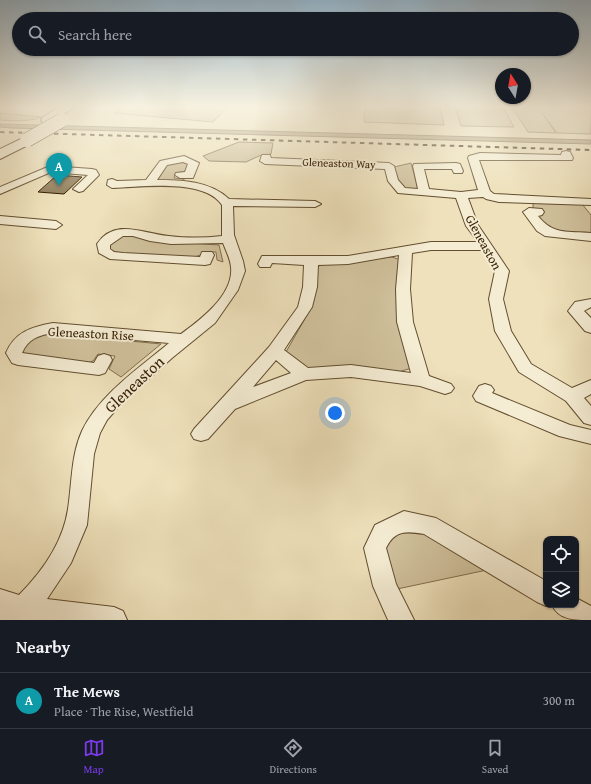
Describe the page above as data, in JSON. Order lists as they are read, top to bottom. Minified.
{"streets":{"street":["Gleneaston Way","Gleneaston","Gleneaston Rise"]},"crossings":[["Gleneaston Way","Gleneaston"],["Gleneaston","Gleneaston Rise"]],"north":"top","page":{"search":"Search here","pins":"A","heading":"Nearby","list":[{"mark":"A","name":"The Mews","note":"Place · The Rise, Westfield","value":"300 m"}],"nav":["Map","Directions","Saved"]}}
